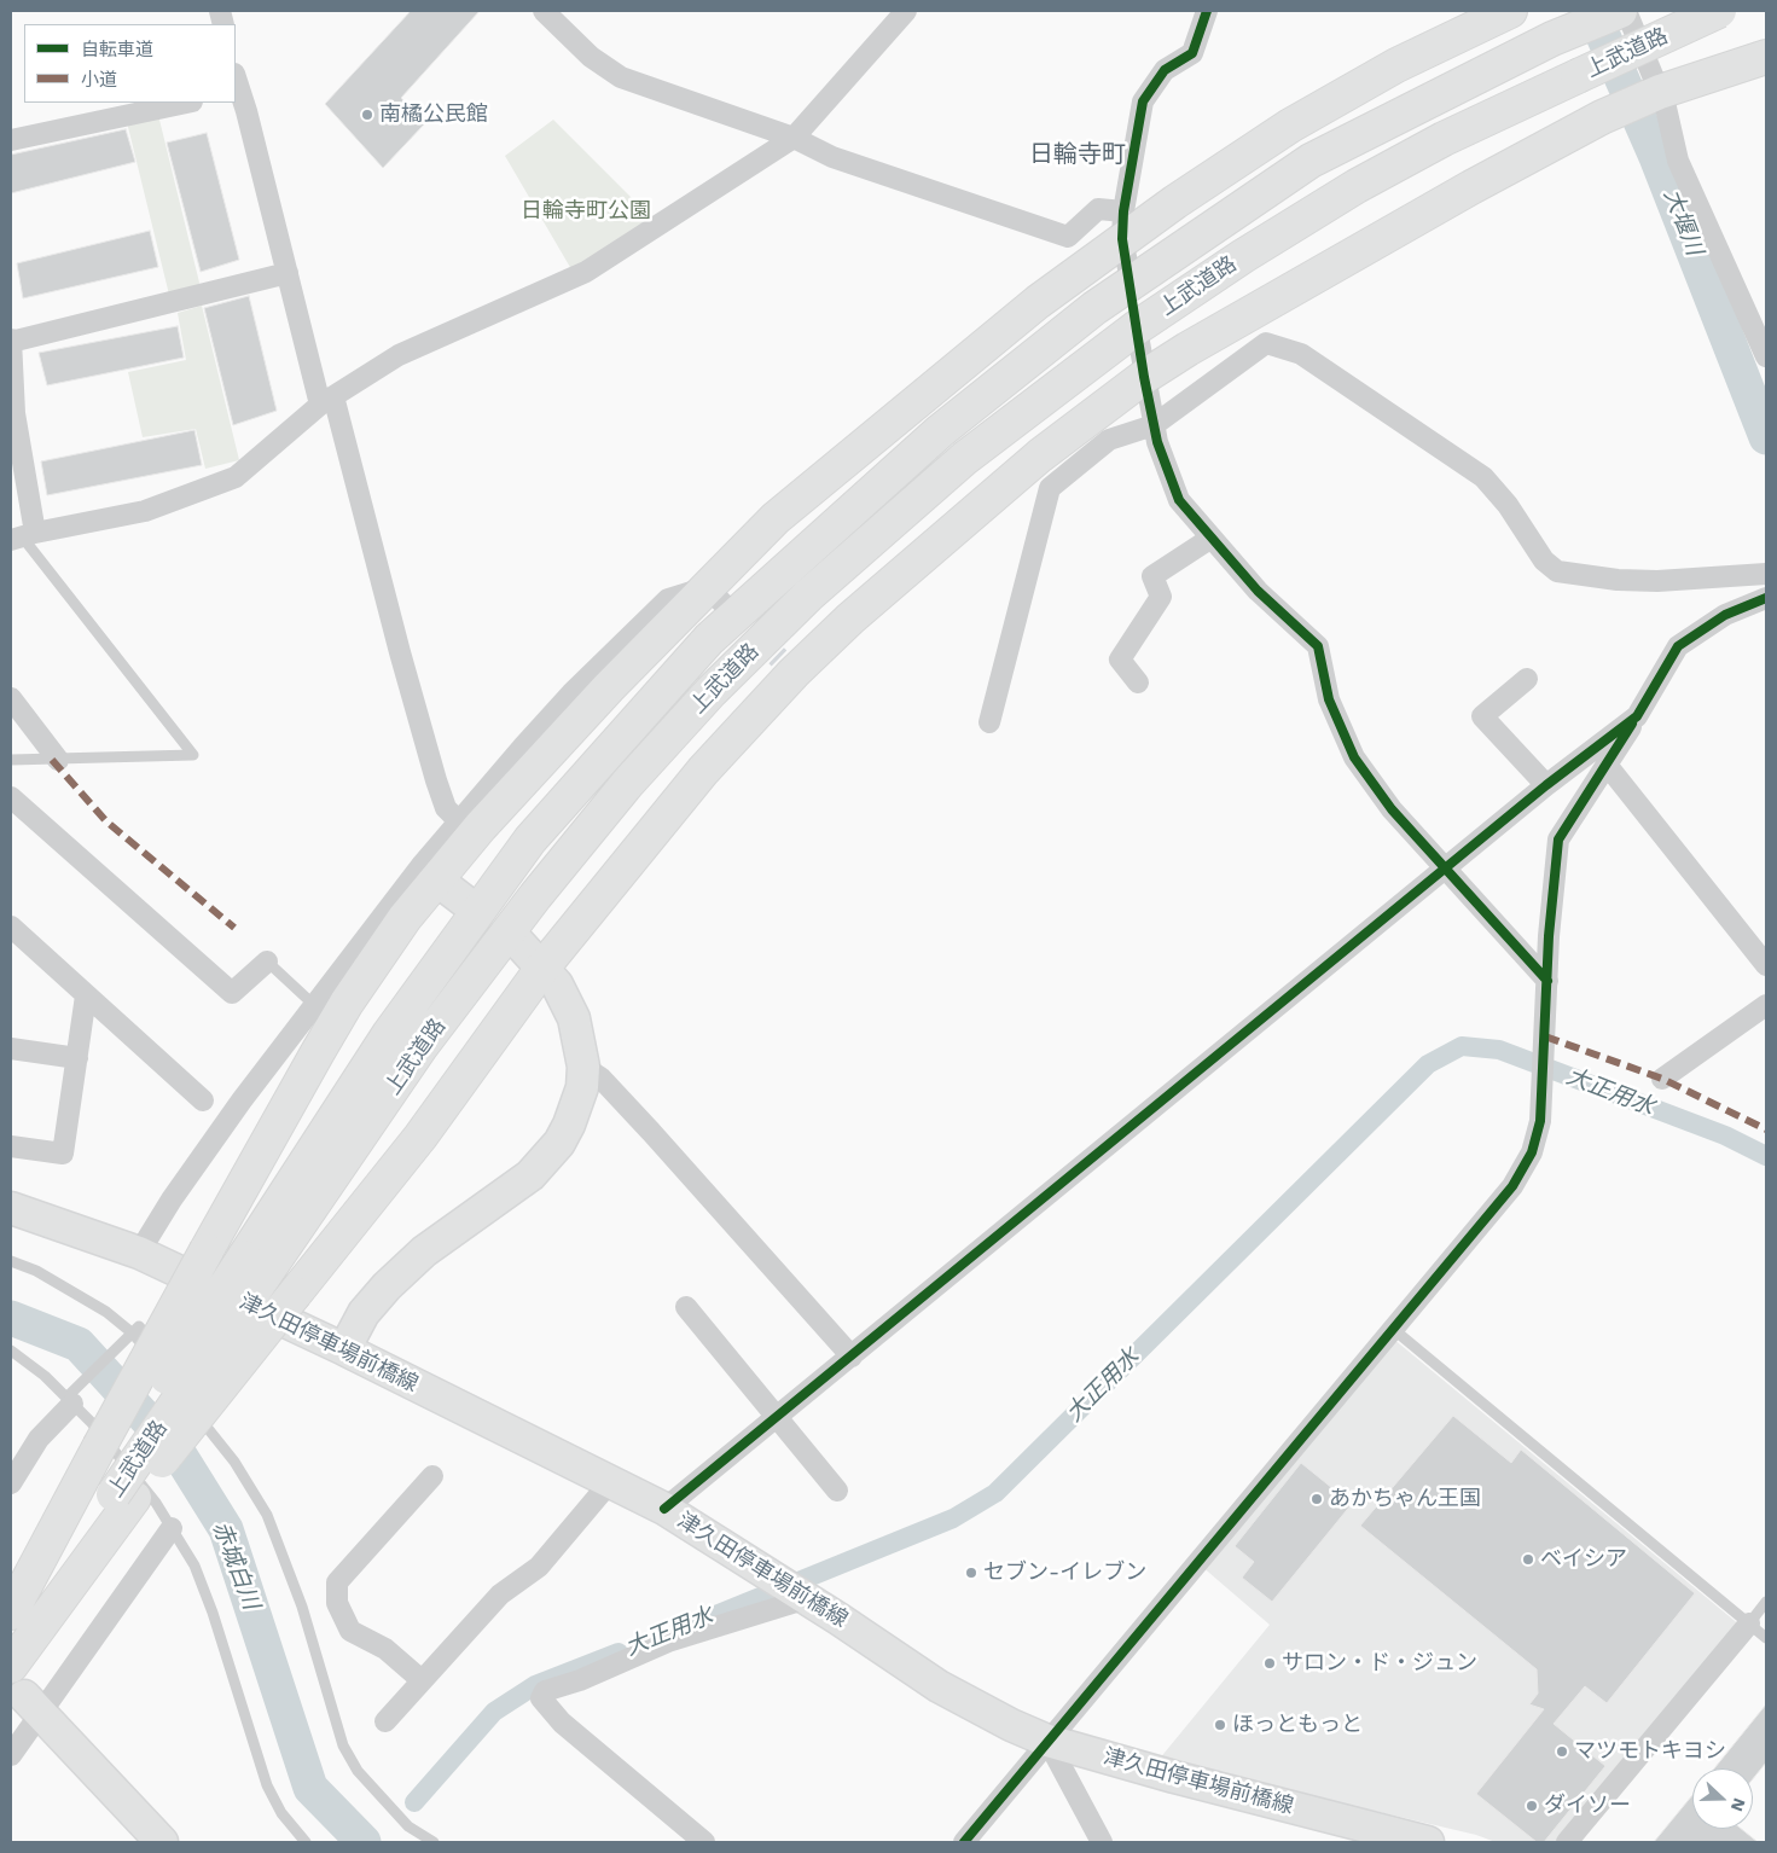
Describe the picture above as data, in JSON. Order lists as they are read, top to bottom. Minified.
{"streets":{"highway":["上武道路"],"main road":["津久田停車場前橋線"]},"districts":["日輪寺町"],"water":["大堰川","大正用水","赤城白川"],"parks":["日輪寺町公園"],"places":["南橘公民館","あかちゃん王国","ベイシア","セブン-イレブン","サロン・ド・ジュン","ほっともっと","マツモトキヨシ","ダイソー"],"legend":["自転車道","小道"],"north":"right"}
